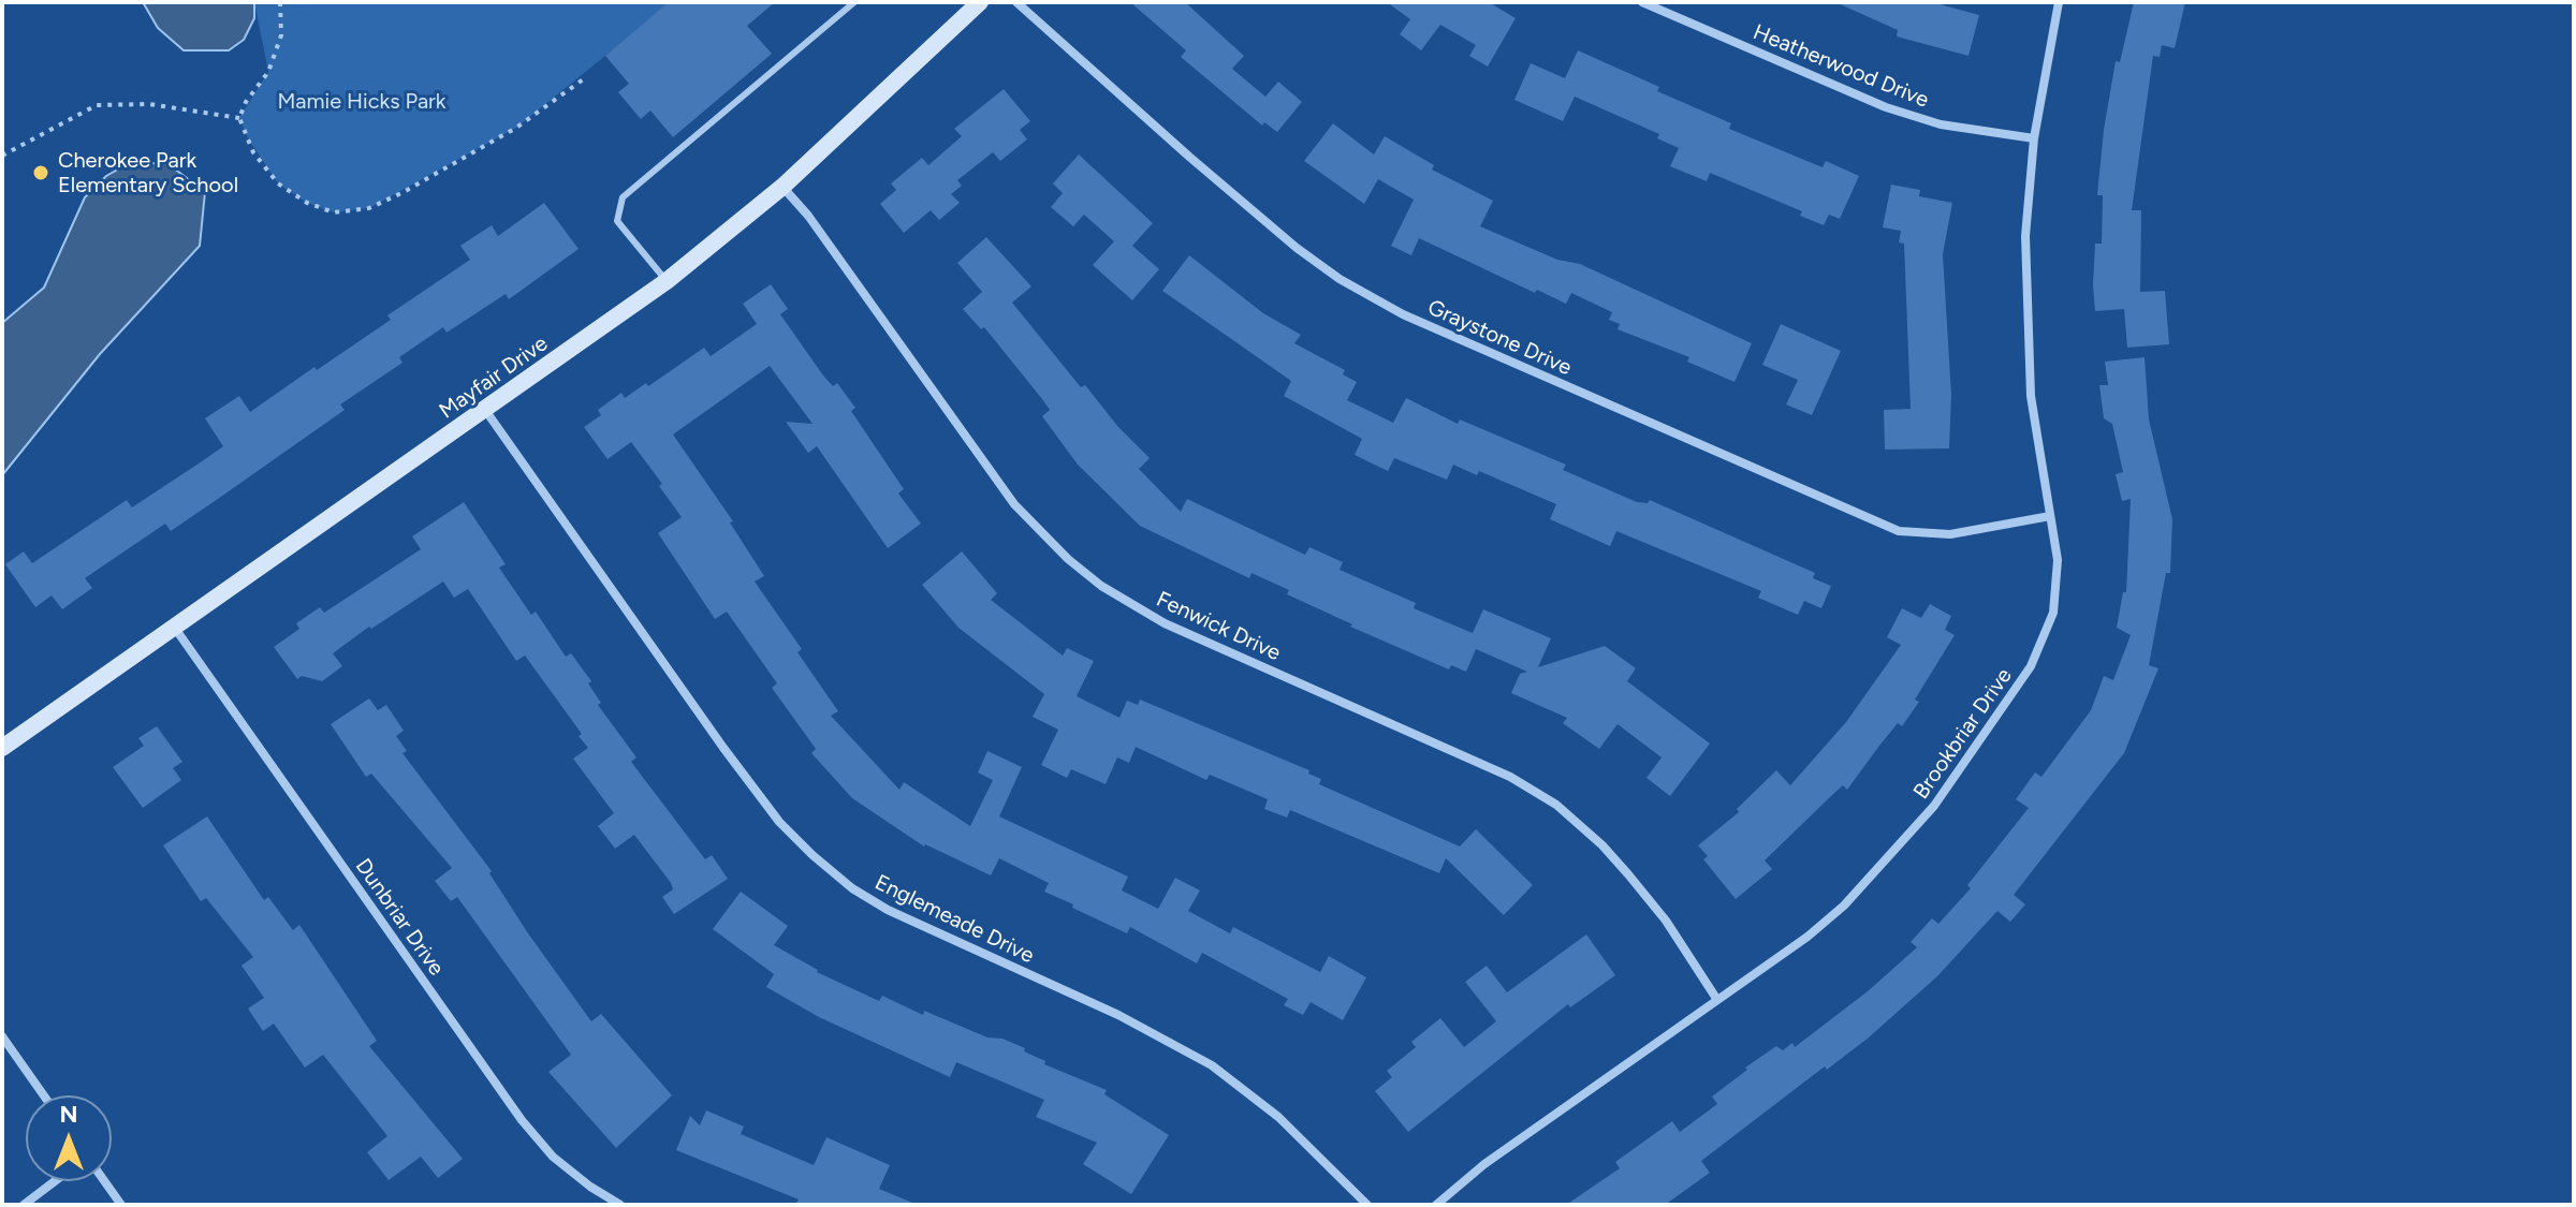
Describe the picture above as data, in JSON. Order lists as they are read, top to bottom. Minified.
{"streets":{"street":["Heatherwood Drive","Graystone Drive","Mayfair Drive","Fenwick Drive","Brookbriar Drive","Dunbriar Drive","Englemeade Drive"]},"crossings":[["Heatherwood Drive","Brookbriar Drive"],["Graystone Drive","Brookbriar Drive"],["Mayfair Drive","Fenwick Drive"],["Mayfair Drive","Dunbriar Drive"],["Mayfair Drive","Englemeade Drive"],["Fenwick Drive","Brookbriar Drive"]],"parks":["Mamie Hicks Park"],"places":["Cherokee Park Elementary School"],"north":"top"}
